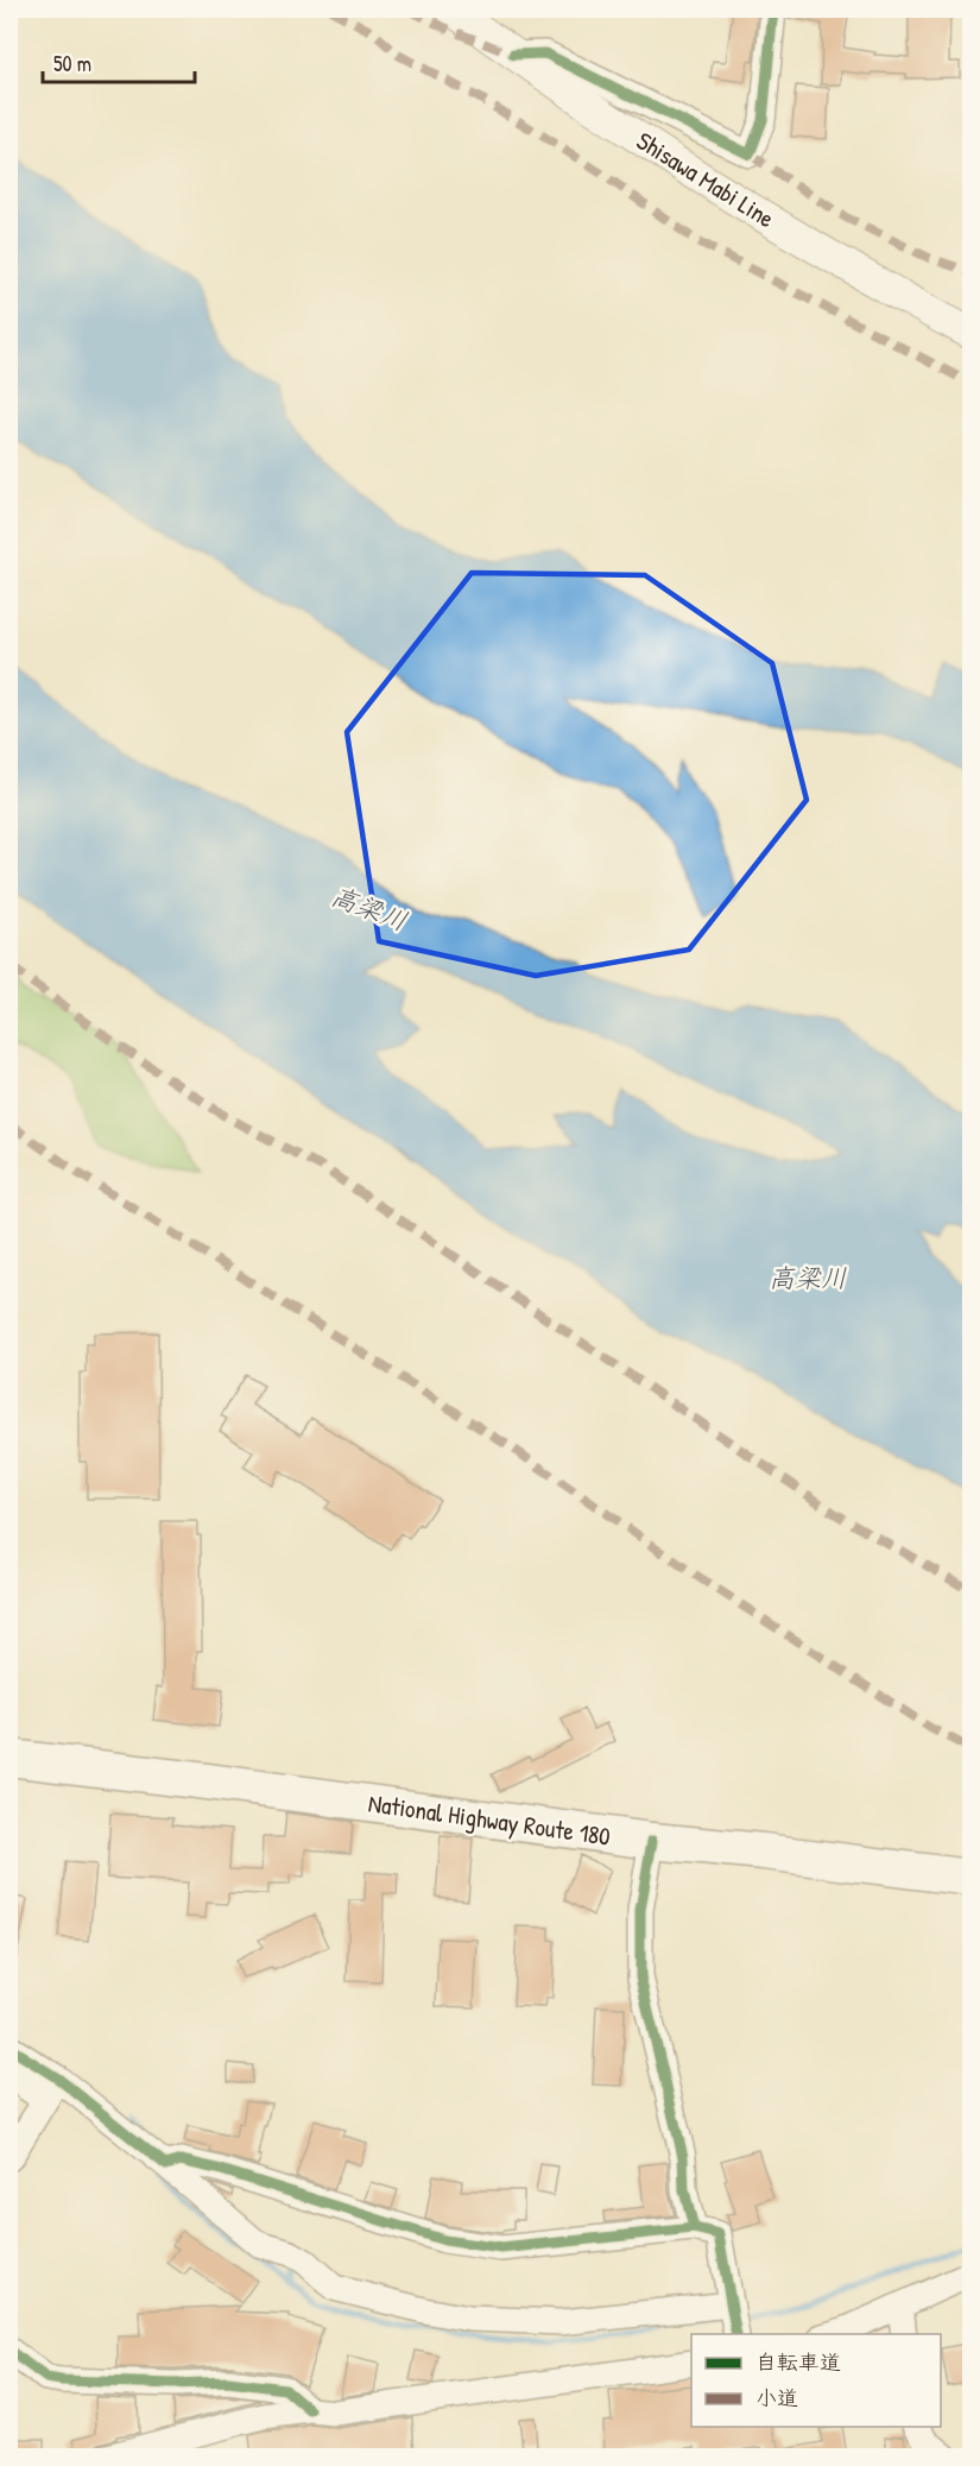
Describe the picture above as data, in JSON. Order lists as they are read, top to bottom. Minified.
{"streets":{"highway":["National Highway Route 180"],"main road":["Shisawa Mabi Line"]},"water":["高梁川"],"legend":["自転車道","小道"],"scale_bar":"50 m"}
